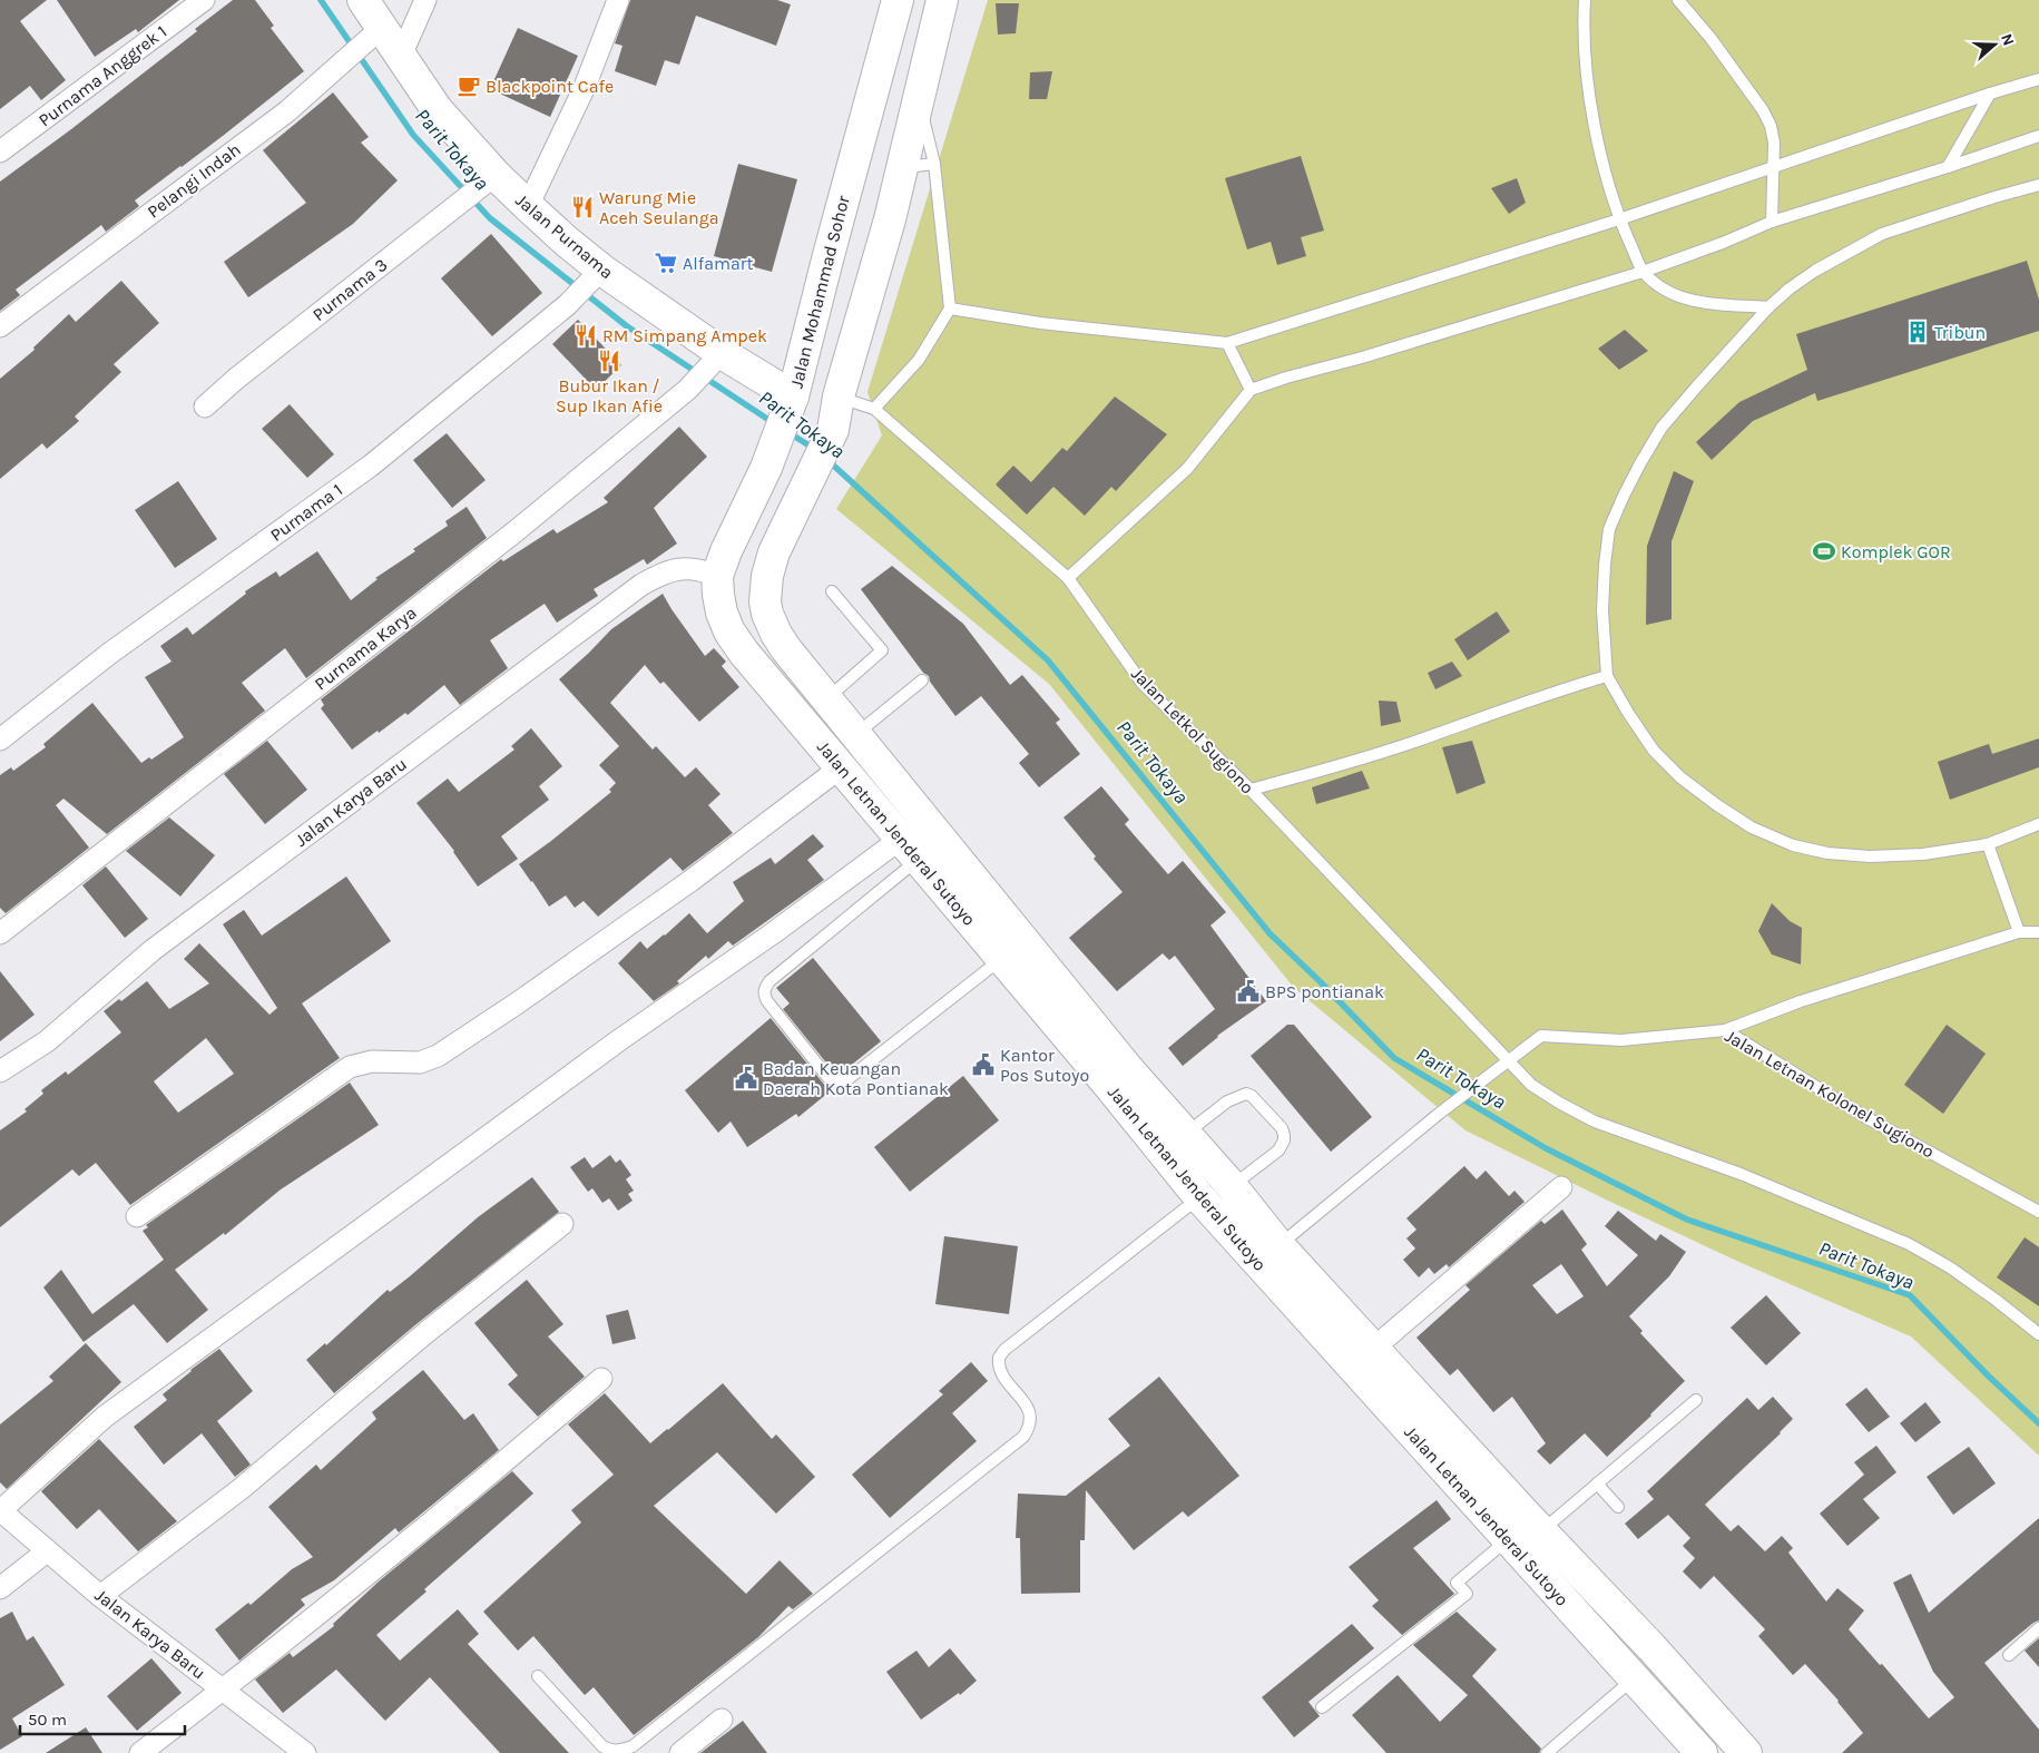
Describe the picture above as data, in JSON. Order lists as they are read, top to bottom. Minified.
{"streets":{"street":["Purnama Anggrek 1","Pelangi Indah","Jalan Purnama","Purnama 3","Jalan Mohammad Sohor","Purnama 1","Purnama Karya","Jalan Karya Baru","Jalan Letnan Jenderal Sutoyo"],"lane":["Jalan Letkol Sugiono","Jalan Letnan Kolonel Sugiono"]},"crossings":[["Pelangi Indah","Jalan Purnama"],["Jalan Purnama","Purnama 3"],["Jalan Purnama","Jalan Mohammad Sohor"],["Jalan Purnama","Purnama 1"],["Jalan Purnama","Purnama Karya"],["Jalan Mohammad Sohor","Jalan Karya Baru"],["Jalan Mohammad Sohor","Jalan Letnan Jenderal Sutoyo"],["Jalan Letkol Sugiono","Jalan Letnan Jenderal Sutoyo"],["Jalan Letkol Sugiono","Jalan Letnan Kolonel Sugiono"],["Jalan Karya Baru","Jalan Letnan Jenderal Sutoyo"]],"water":["Parit Tokaya"],"places":{"cafe":["Blackpoint Cafe"],"restaurant":["Warung Mie Aceh Seulanga","RM Simpang Ampek","Bubur Ikan / Sup Ikan Afie"],"supermarket":["Alfamart"],"building":["Tribun"],"sports":["Komplek GOR"],"public building":["BPS pontianak","Kantor Pos Sutoyo","Badan Keuangan Daerah Kota Pontianak"]},"scale_bar":"50 m","north":"right"}
